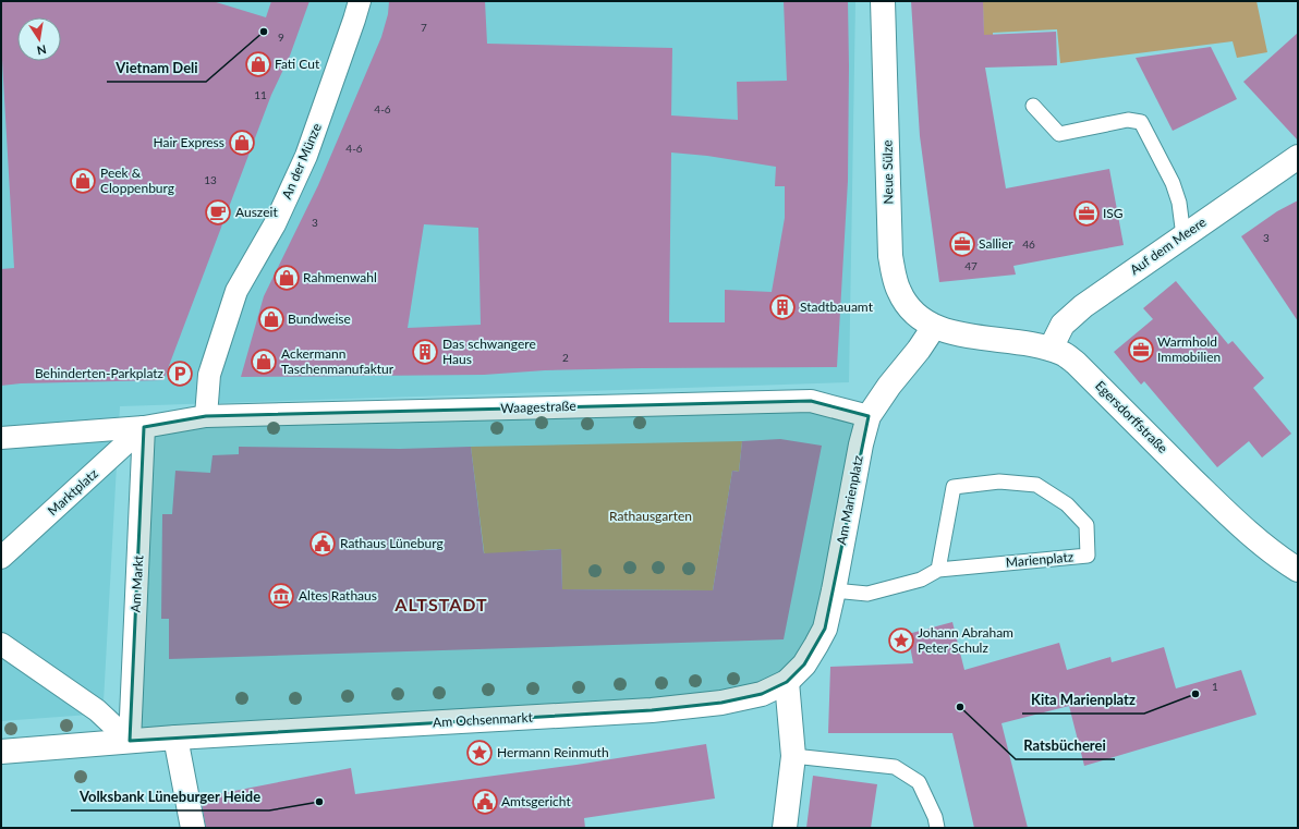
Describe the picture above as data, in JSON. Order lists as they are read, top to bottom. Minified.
{"streets":{"street":["An der Münze","Neue Sülze","Auf dem Meere","Waagestraße","Egersdorffstraße","Marktplatz","Am Marienplatz","Am Markt","Am Ochsenmarkt"],"lane":["Marienplatz"]},"crossings":[["An der Münze","Waagestraße"],["Neue Sülze","Egersdorffstraße"],["Neue Sülze","Am Marienplatz"],["Auf dem Meere","Egersdorffstraße"],["Waagestraße","Am Marienplatz"],["Egersdorffstraße","Am Marienplatz"],["Marktplatz","Am Markt"],["Am Marienplatz","Marienplatz"],["Am Marienplatz","Am Ochsenmarkt"]],"districts":["ALTSTADT"],"parks":["Rathausgarten"],"places":{"other":["Vietnam Deli","Kita Marienplatz","Ratsbücherei","Volksbank Lüneburger Heide"],"shop":["Fati Cut","Hair Express","Peek & Cloppenburg","Rahmenwahl","Bundweise","Ackermann Taschenmanufaktur"],"cafe":["Auszeit"],"office":["ISG","Sallier","Warmhold Immobilien"],"building":["Stadtbauamt","Das schwangere Haus"],"parking":["Behinderten-Parkplatz"],"public building":["Rathaus Lüneburg","Amtsgericht"],"museum":["Altes Rathaus"],"place":["Johann Abraham Peter Schulz","Hermann Reinmuth"]},"house_numbers":["7","9","11","4-6","4-6","13","3","3","46","47","2","1"],"north":"bottom"}
